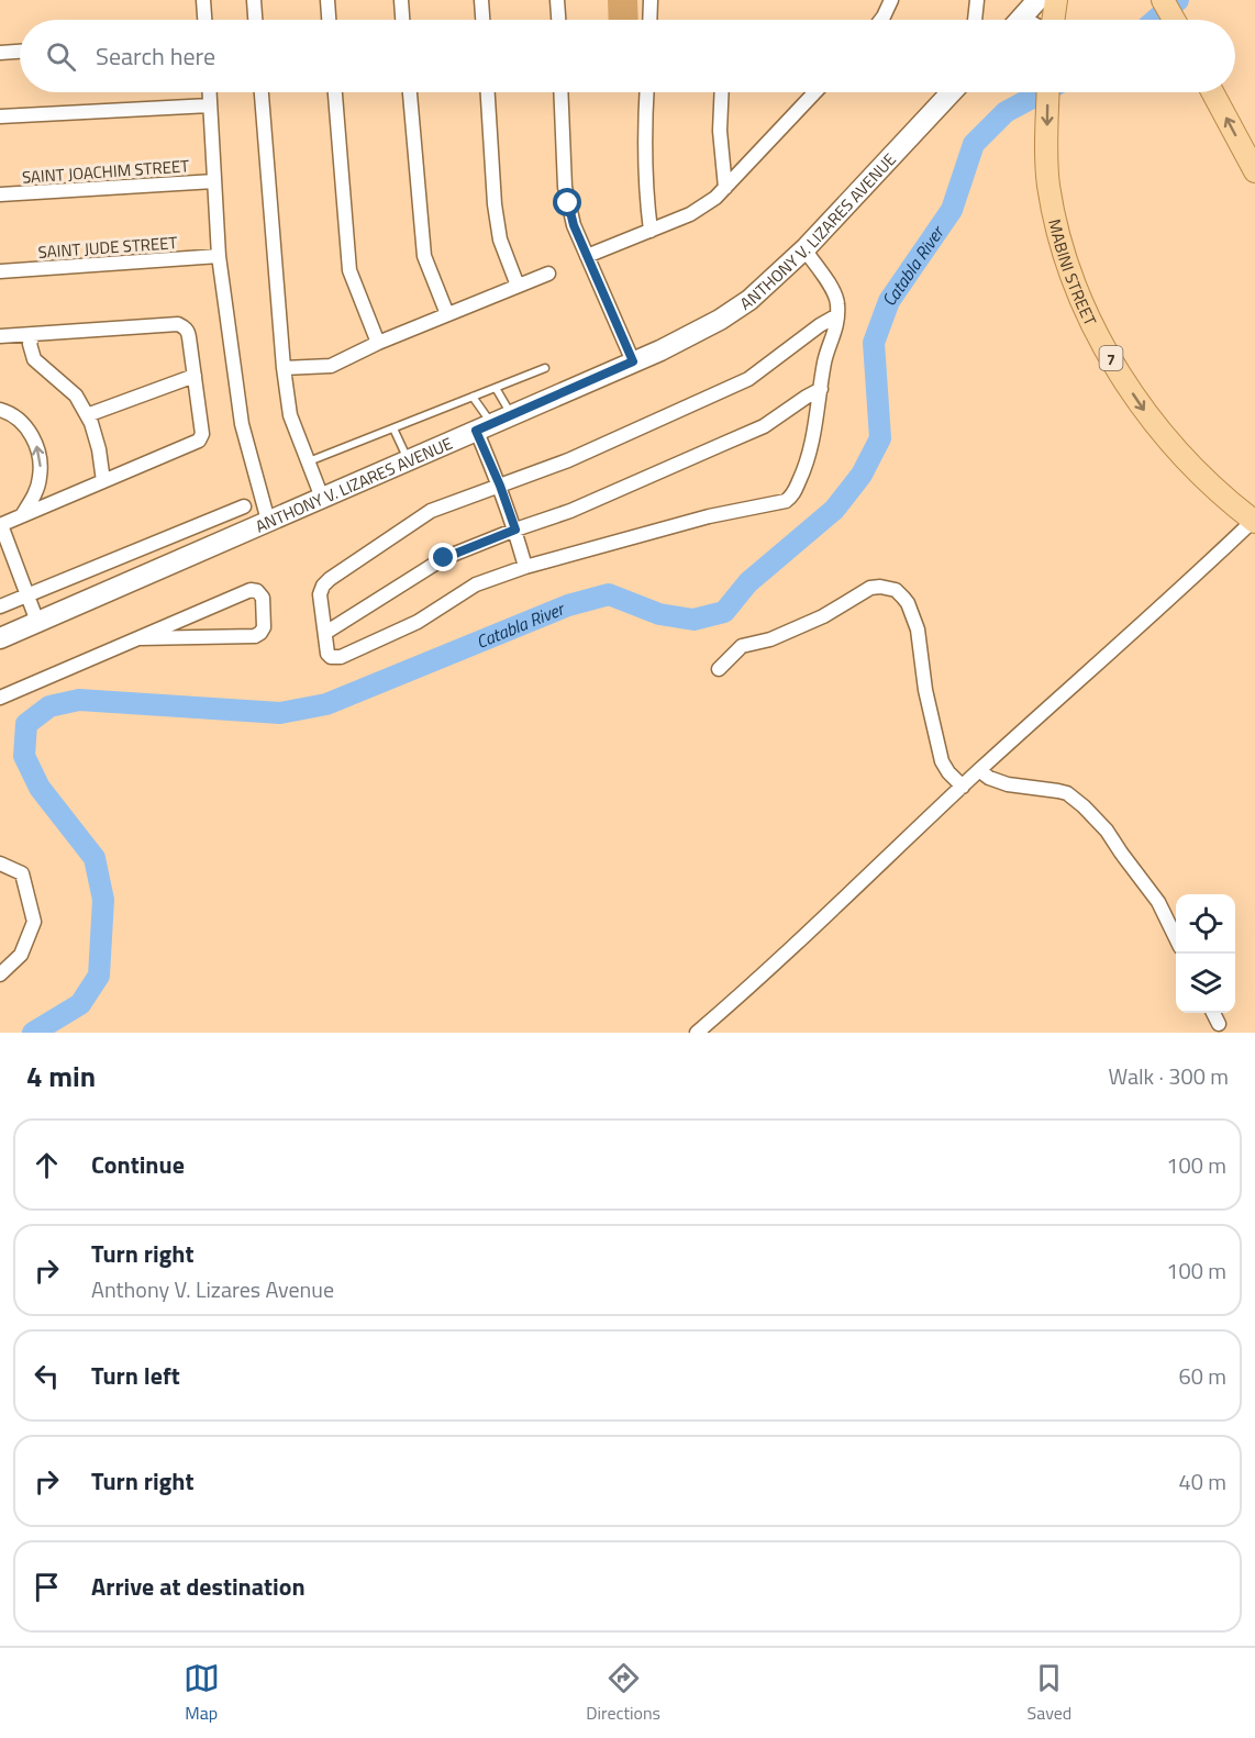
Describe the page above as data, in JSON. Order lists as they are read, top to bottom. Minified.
{"streets":{"main road":["ANTHONY V. LIZARES AVENUE","MABINI STREET","7"],"street":["SAINT JOACHIM STREET","SAINT JUDE STREET"]},"one_way":["MABINI STREET"],"water":["Catabla River"],"page":{"search":"Search here","heading":["4 min","Walk · 300 m"],"list":[["Continue","100 m"],["Turn right","Anthony V. Lizares Avenue","100 m"],["Turn left","60 m"],["Turn right","40 m"],"Arrive at destination"],"nav":["Map","Directions","Saved"]}}
